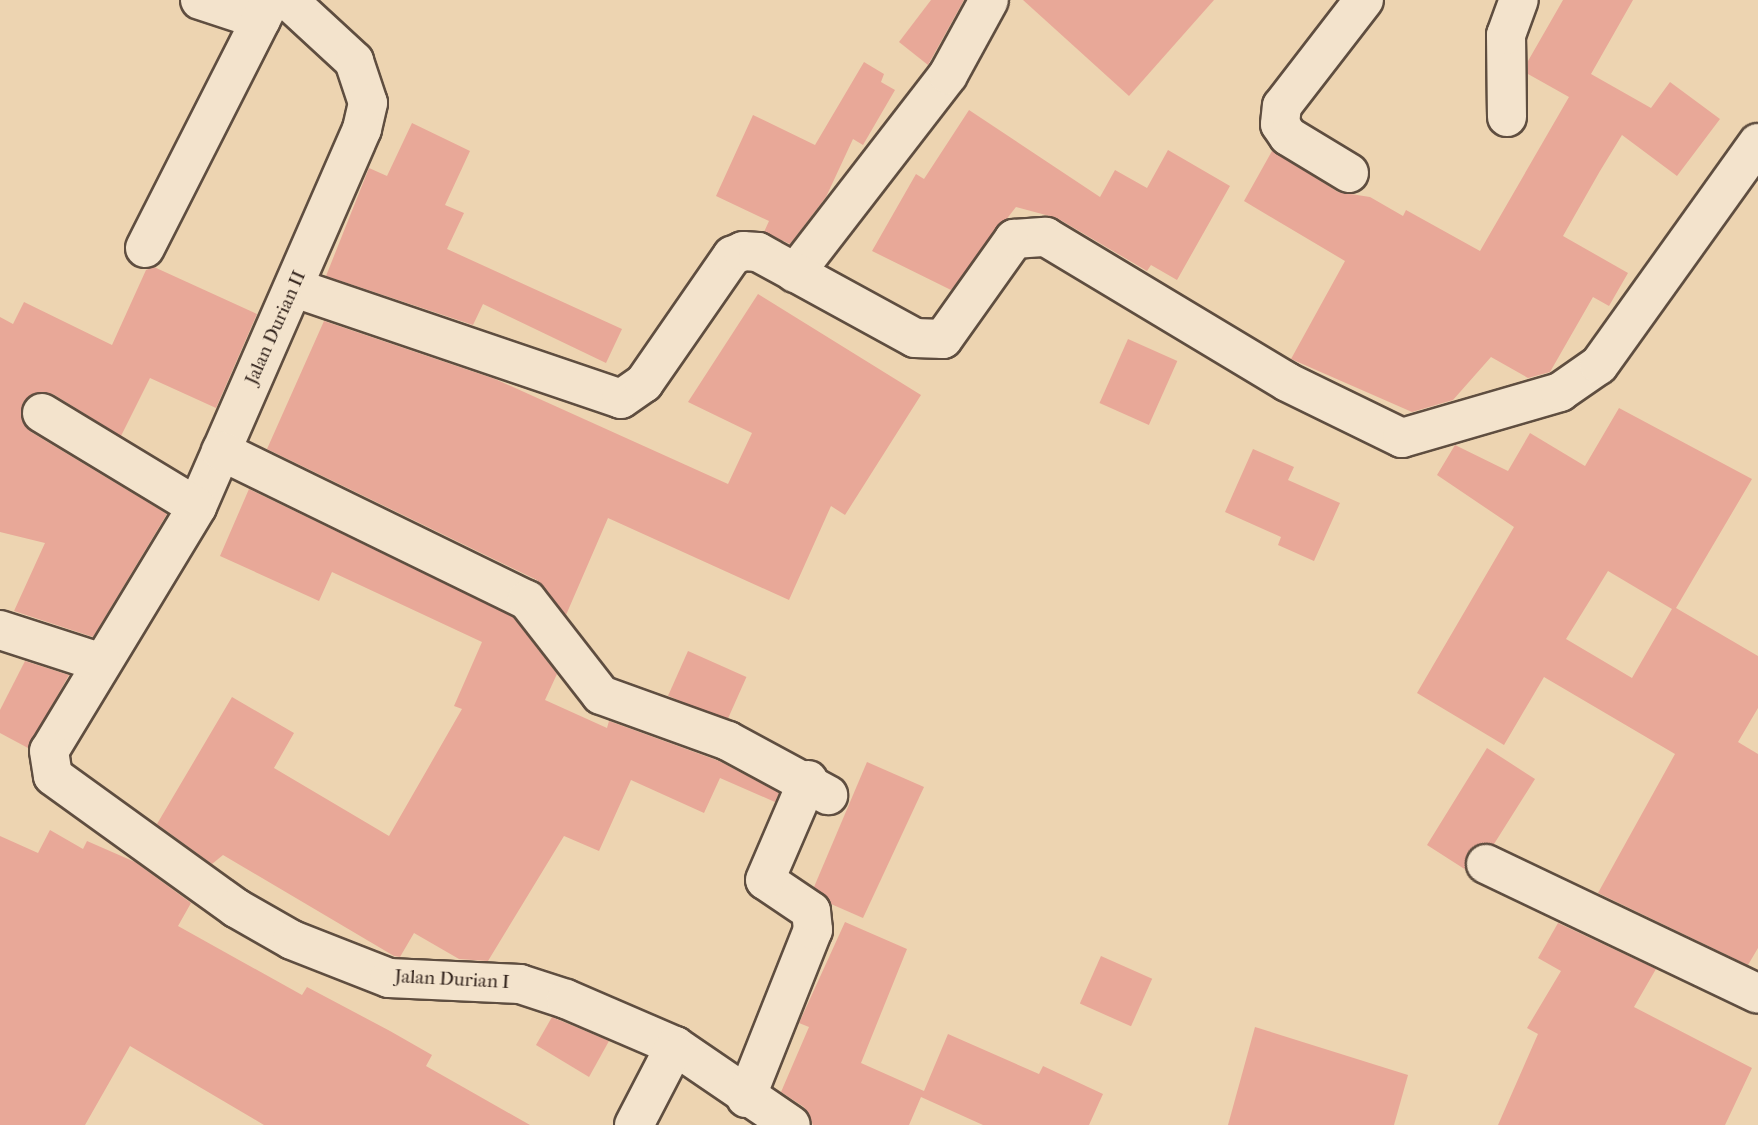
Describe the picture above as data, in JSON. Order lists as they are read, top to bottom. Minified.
{"streets":{"street":["Jalan Durian II","Jalan Durian I"]},"crossings":[["Jalan Durian II","Jalan Durian I"]]}
